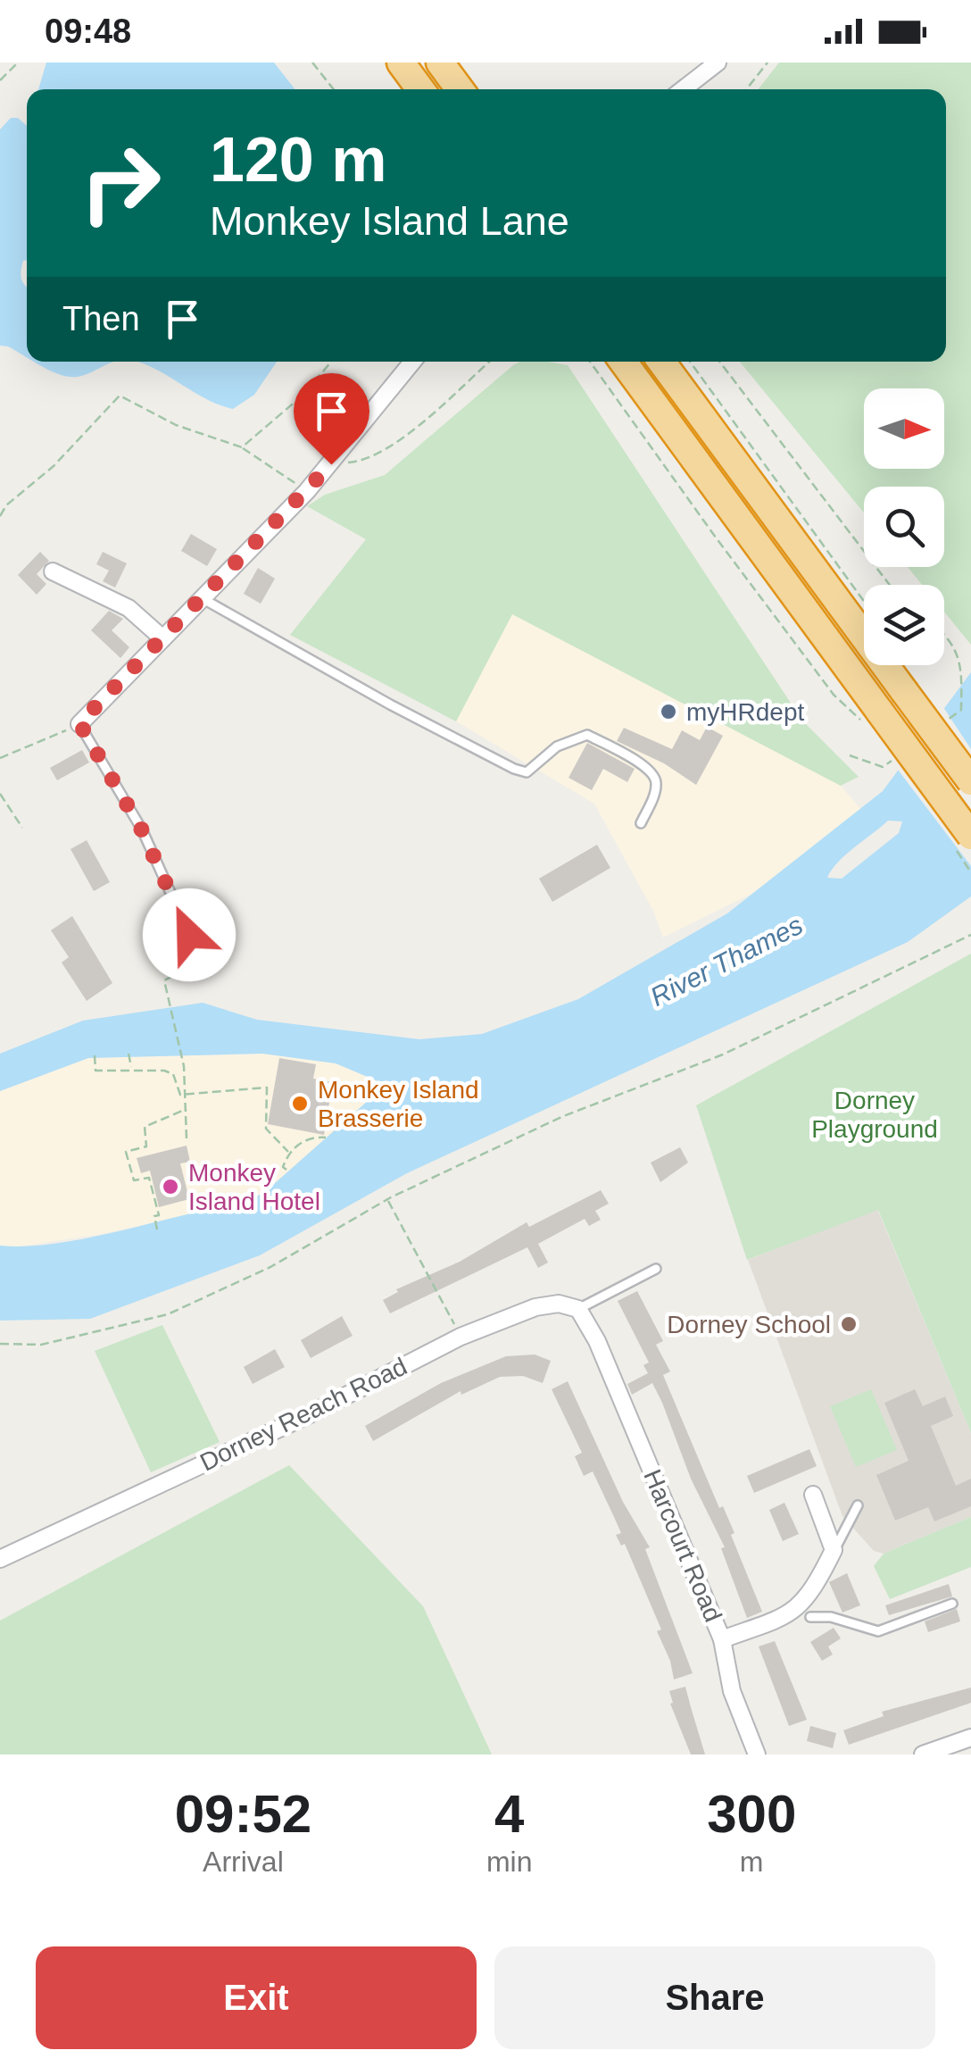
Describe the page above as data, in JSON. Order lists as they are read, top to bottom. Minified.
{"streets":{"street":["Dorney Reach Road","Harcourt Road"]},"crossings":[["Dorney Reach Road","Harcourt Road"]],"water":["River Thames"],"parks":["Dorney Playground"],"places":["myHRdept","Monkey Island Brasserie","Monkey Island Hotel","Dorney School"],"north":"right","page":{"status":"09:48","turn":["120 m","Monkey Island Lane"],"then":"Then","eta":["09:52","Arrival","4","min","300","m"],"buttons":["Exit","Share"]}}
